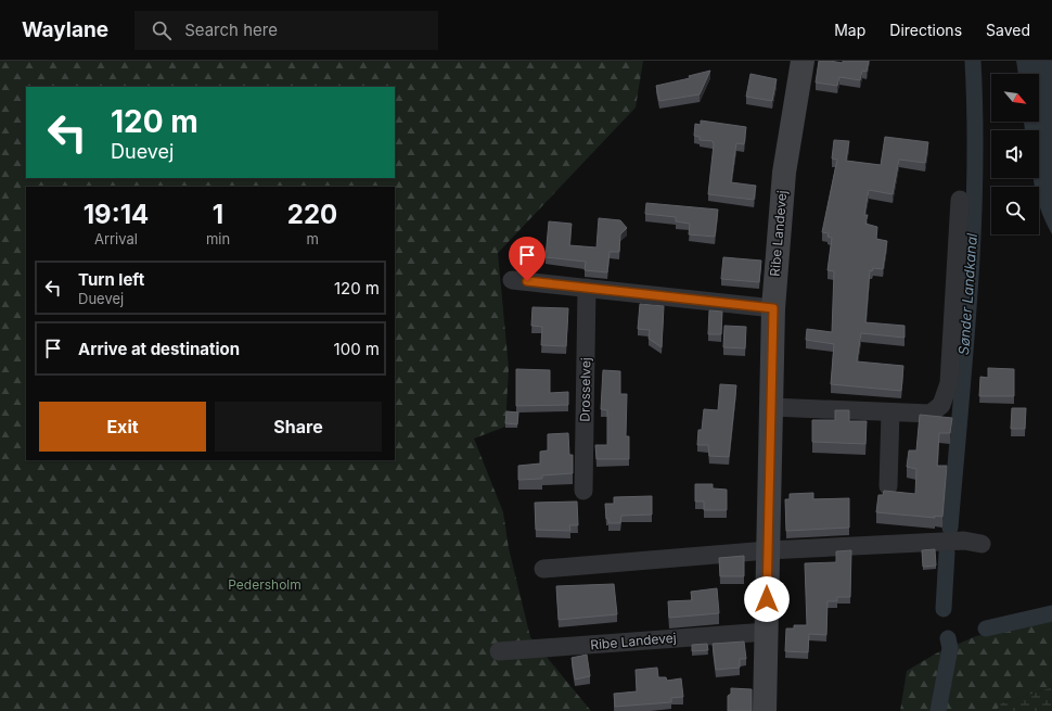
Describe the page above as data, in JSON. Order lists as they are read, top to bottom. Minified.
{"streets":{"main road":["Ribe Landevej"],"street":["Drosselvej"]},"water":["Sønder Landkanal"],"parks":["Pedersholm"],"north":"bottom right","page":{"header":"Waylane","search":"Search here","nav":["Map","Directions","Saved"],"turn":["120 m","Duevej"],"eta":["19:14","Arrival","1","min","220","m"],"list":[{"name":"Turn left","note":"Duevej","value":"120 m"},{"name":"Arrive at destination","value":"100 m"}],"buttons":["Exit","Share"]}}
